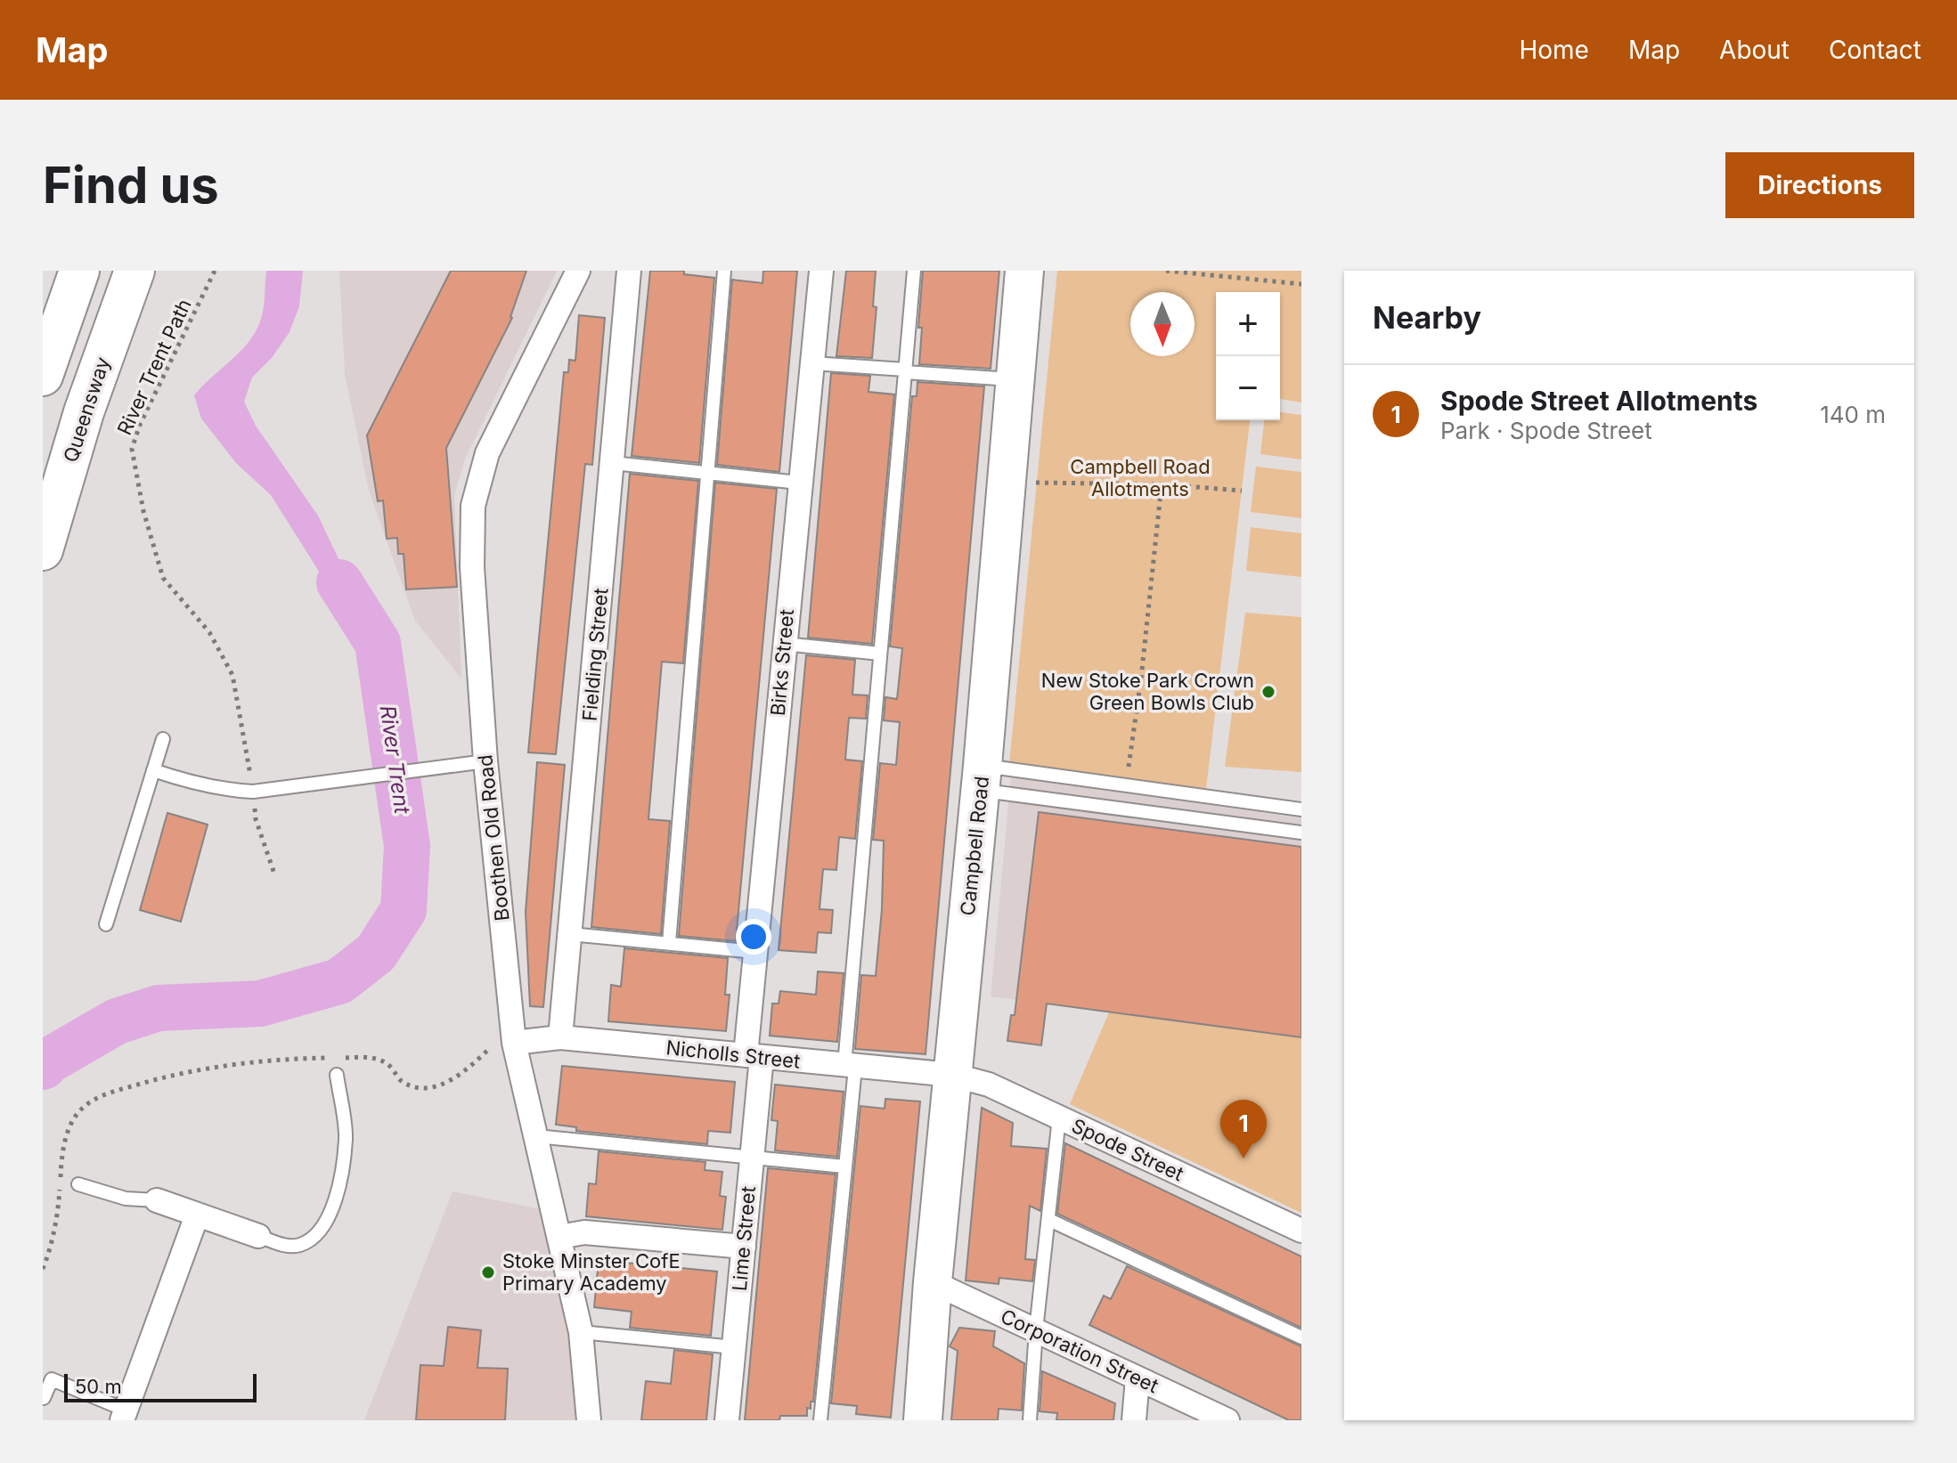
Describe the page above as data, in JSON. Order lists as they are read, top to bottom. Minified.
{"streets":{"highway":["Queensway"],"main road":["Campbell Road"],"street":["Fielding Street","Birks Street","Boothen Old Road","Nicholls Street","Spode Street","Lime Street","Corporation Street"],"path":["River Trent Path"]},"crossings":[["Fielding Street","Nicholls Street"],["Birks Street","Nicholls Street"],["Birks Street","Lime Street"],["Boothen Old Road","Nicholls Street"],["Campbell Road","Nicholls Street"],["Campbell Road","Spode Street"],["Campbell Road","Corporation Street"],["Nicholls Street","Spode Street"],["Nicholls Street","Lime Street"]],"water":["River Trent"],"parks":["Campbell Road Allotments"],"places":["New Stoke Park Crown Green Bowls Club","Stoke Minster CofE Primary Academy"],"scale_bar":"50 m","north":"bottom","page":{"header":"Map","nav":["Home","Map","About","Contact"],"buttons":"Directions","title":"Find us","heading":"Nearby","map_buttons":["+","−"],"list":[{"mark":"1","name":"Spode Street Allotments","note":"Park · Spode Street","value":"140 m"}],"pins":"1","scale":"50 m"}}
